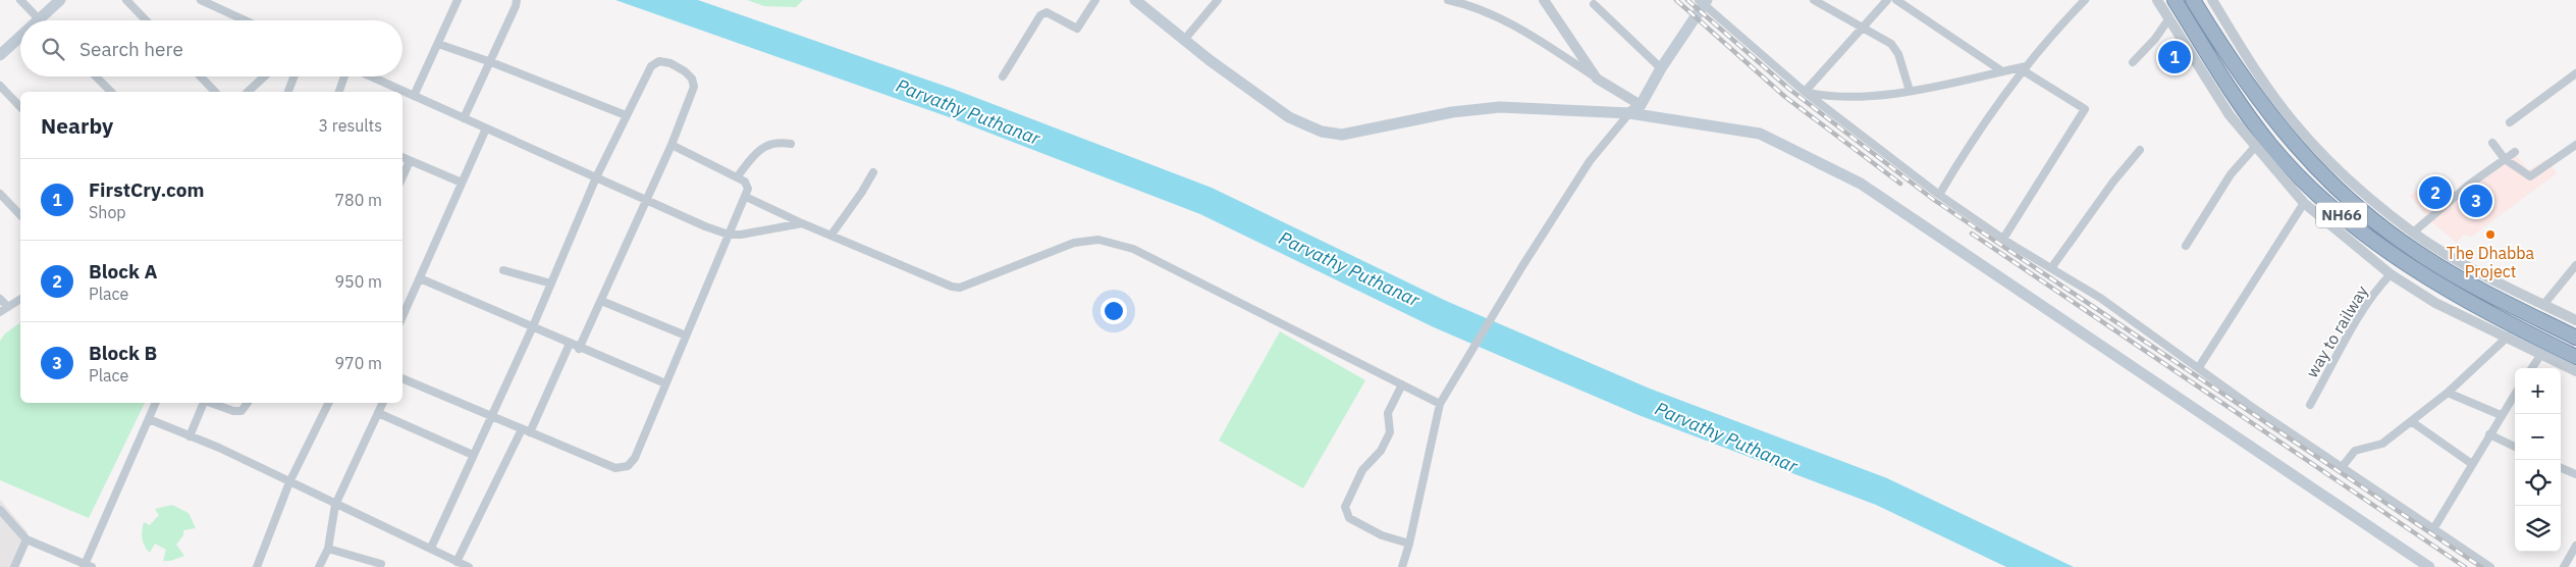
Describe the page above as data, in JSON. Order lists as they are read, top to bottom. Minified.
{"streets":{"highway":["NH66"],"street":["way to railway"]},"water":["Parvathy Puthanar"],"places":["The Dhabba Project"],"page":{"search":"Search here","pins":["1","2","3"],"heading":["Nearby","3 results"],"list":[{"mark":"1","name":"FirstCry.com","note":"Shop","value":"780 m"},{"mark":"2","name":"Block A","note":"Place","value":"950 m"},{"mark":"3","name":"Block B","note":"Place","value":"970 m"}],"map_buttons":["+","−"]}}
